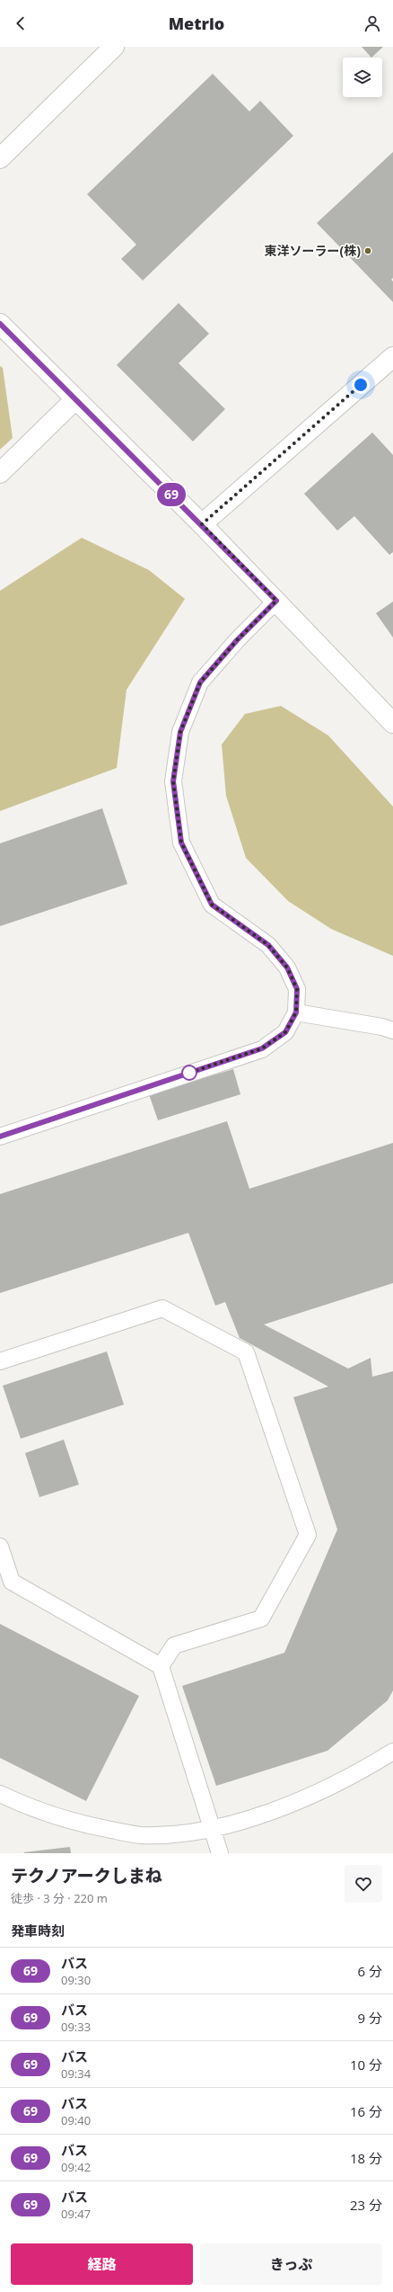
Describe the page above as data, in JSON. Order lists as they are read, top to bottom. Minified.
{"places":["東洋ソーラー(株)"],"lines":["bus line 69"],"page":{"header":"Metrio","on_map":"69","heading":[["テクノアークしまね","徒歩 · 3 分 · 220 m"],"発車時刻"],"list":[{"mark":"69","name":"バス","note":"09:30","value":"6 分"},{"mark":"69","name":"バス","note":"09:33","value":"9 分"},{"mark":"69","name":"バス","note":"09:34","value":"10 分"},{"mark":"69","name":"バス","note":"09:40","value":"16 分"},{"mark":"69","name":"バス","note":"09:42","value":"18 分"},{"mark":"69","name":"バス","note":"09:47","value":"23 分"}],"buttons":["経路","きっぷ"]}}
